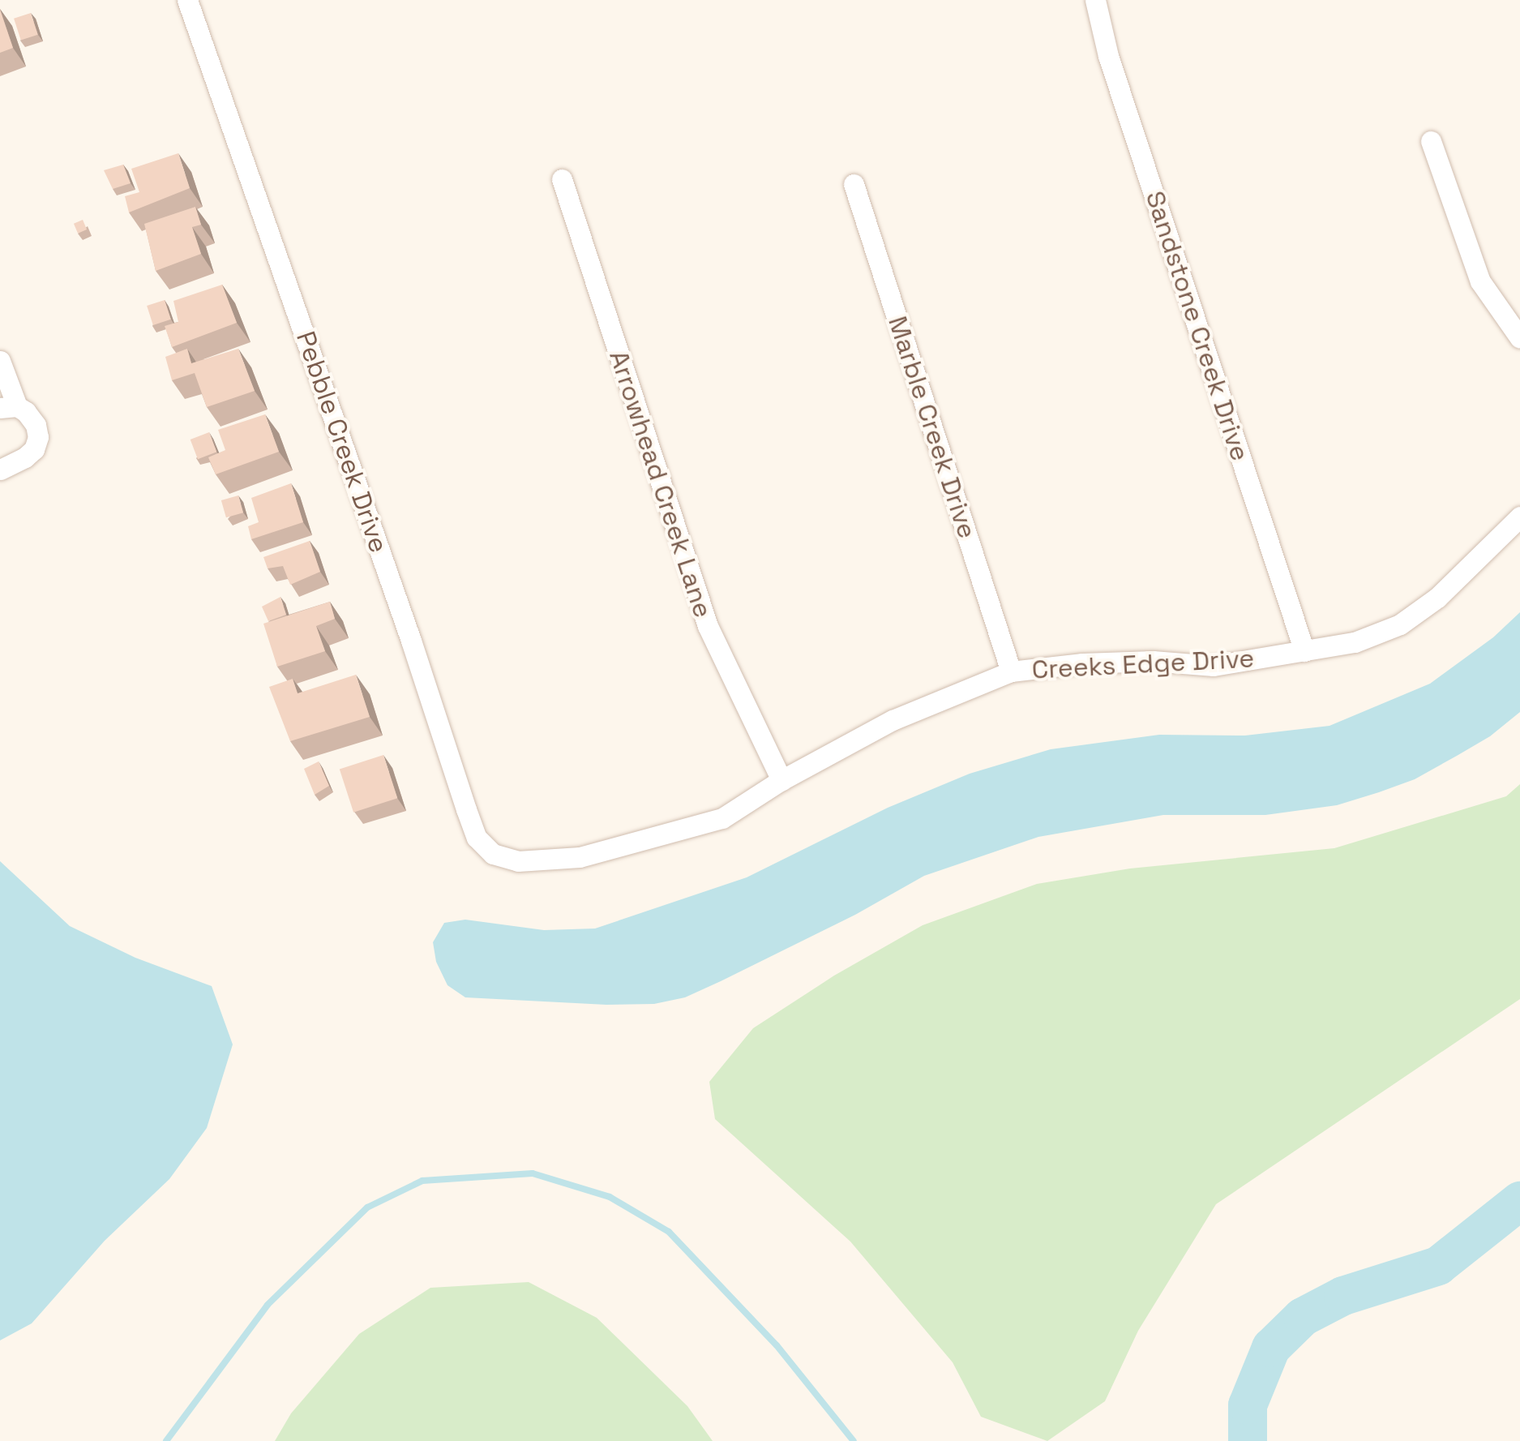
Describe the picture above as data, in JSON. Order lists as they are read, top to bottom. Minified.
{"streets":{"street":["Sandstone Creek Drive","Marble Creek Drive","Pebble Creek Drive","Arrowhead Creek Lane","Creeks Edge Drive"]},"crossings":[["Sandstone Creek Drive","Creeks Edge Drive"],["Marble Creek Drive","Creeks Edge Drive"],["Pebble Creek Drive","Creeks Edge Drive"],["Arrowhead Creek Lane","Creeks Edge Drive"]]}
